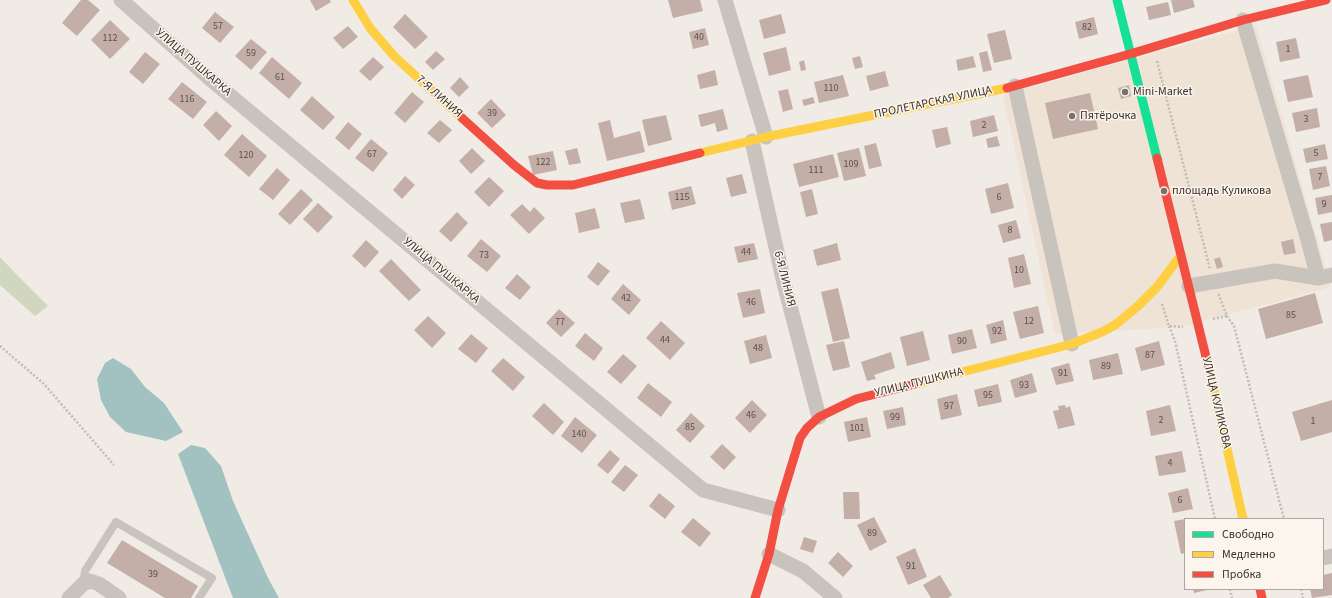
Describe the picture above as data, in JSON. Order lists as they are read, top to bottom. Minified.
{"streets":{"street":["УЛИЦА ПУШКАРКА","7-Я ЛИНИЯ","ПРОЛЕТАРСКАЯ УЛИЦА","6-Я ЛИНИЯ","УЛИЦА ПУШКИНА","УЛИЦА КУЛИКОВА"]},"crossings":[["УЛИЦА ПУШКАРКА","УЛИЦА ПУШКИНА"],["7-Я ЛИНИЯ","ПРОЛЕТАРСКАЯ УЛИЦА"],["ПРОЛЕТАРСКАЯ УЛИЦА","6-Я ЛИНИЯ"],["6-Я ЛИНИЯ","УЛИЦА ПУШКИНА"]],"places":["Mini-Market","Пятёрочка","площадь Куликова"],"house_numbers":["57","82","40","112","1","59","61","110","116","39","3","2","5","67","120","122","109","111","7","115","6","9","8","44","73","10","42","46","85","12","77","92","44","90","48","87","89","91","93","95","97","46","99","2","1","85","101","140","4","6","89","91","39"],"legend":["Свободно","Медленно","Пробка"]}
